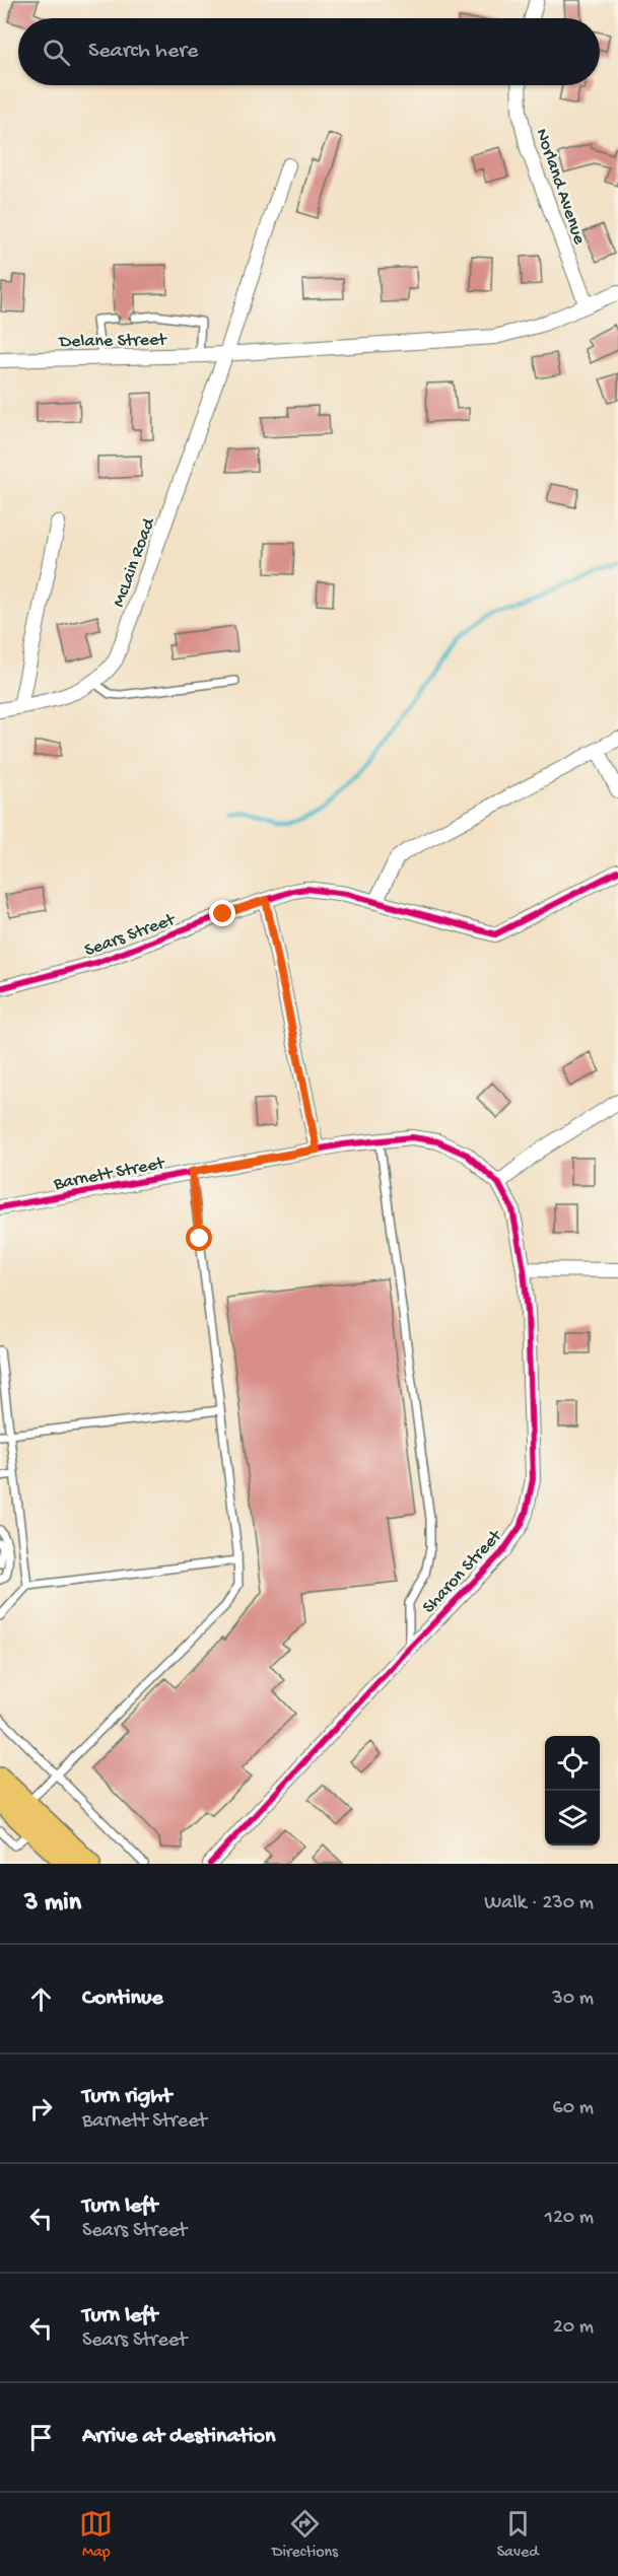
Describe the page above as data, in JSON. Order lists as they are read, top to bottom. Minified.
{"streets":{"street":["Norland Avenue","Delane Street","McLain Road","Sears Street","Barnett Street","Sharon Street"]},"crossings":[["Delane Street","McLain Road"],["Barnett Street","Sharon Street"]],"page":{"search":"Search here","heading":["3 min","Walk · 230 m"],"list":[["Continue","30 m"],["Turn right","Barnett Street","60 m"],["Turn left","Sears Street","120 m"],["Turn left","Sears Street","20 m"],"Arrive at destination"],"nav":["Map","Directions","Saved"]}}
